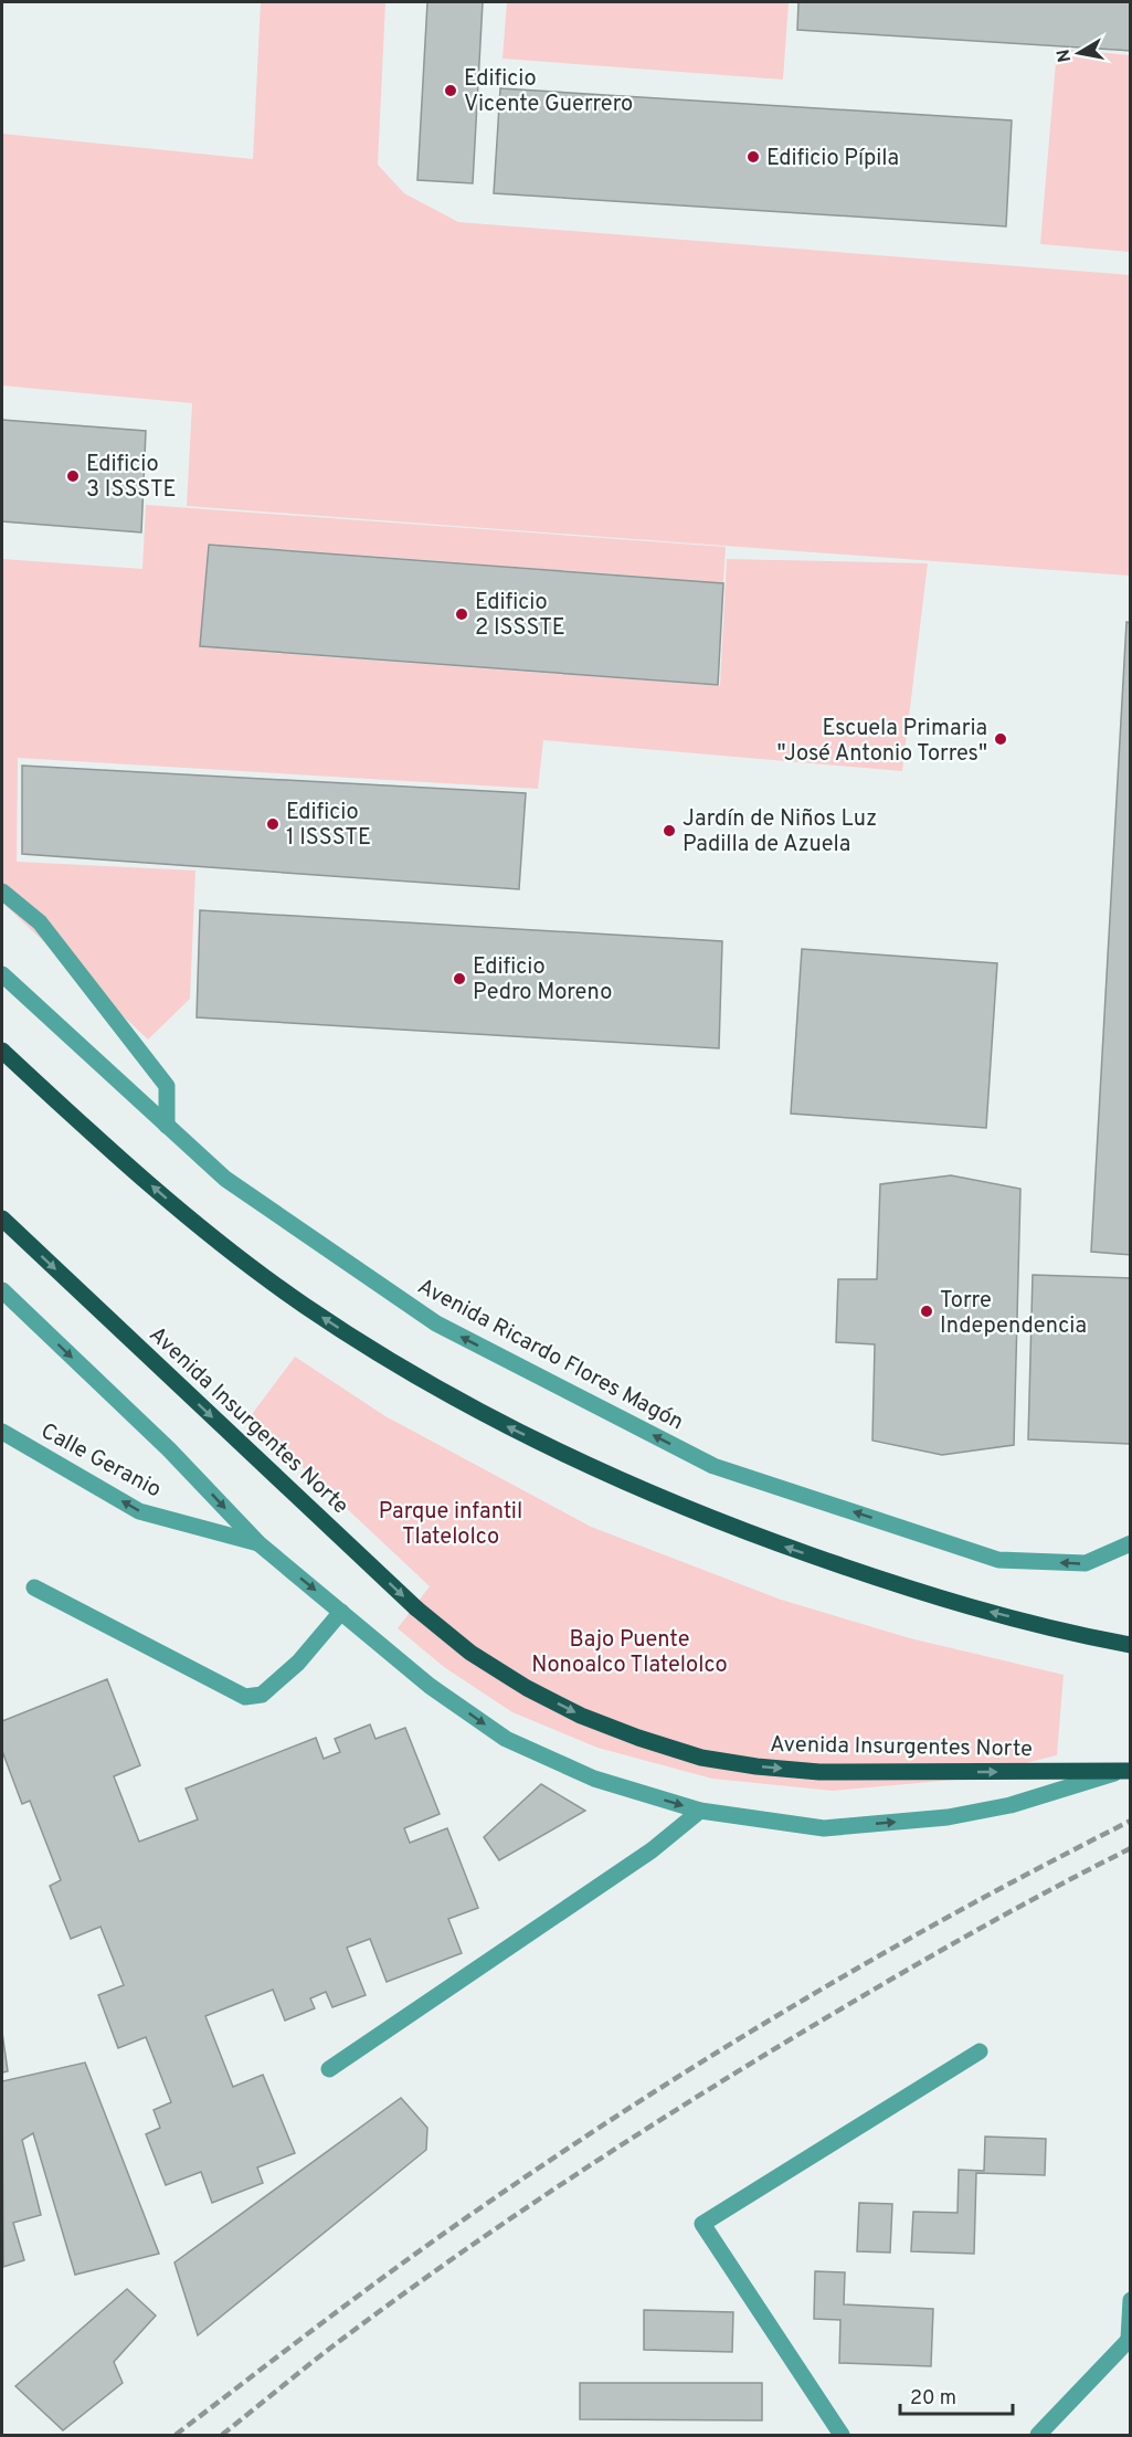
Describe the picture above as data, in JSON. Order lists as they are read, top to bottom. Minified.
{"streets":{"main road":["Avenida Insurgentes Norte"],"street":["Avenida Ricardo Flores Magón","Calle Geranio"]},"crossings":[["Avenida Insurgentes Norte","Calle Geranio"]],"one_way":["Avenida Ricardo Flores Magón","Avenida Insurgentes Norte","Calle Geranio"],"parks":["Parque infantil Tlatelolco","Bajo Puente Nonoalco Tlatelolco"],"places":["Edificio Vicente Guerrero","Edificio Pípila","Edificio 3 ISSSTE","Edificio 2 ISSSTE","Escuela Primaria \"José Antonio Torres\"","Edificio 1 ISSSTE","Jardín de Niños Luz Padilla de Azuela","Edificio Pedro Moreno","Torre Independencia"],"scale_bar":"20 m","north":"left"}
